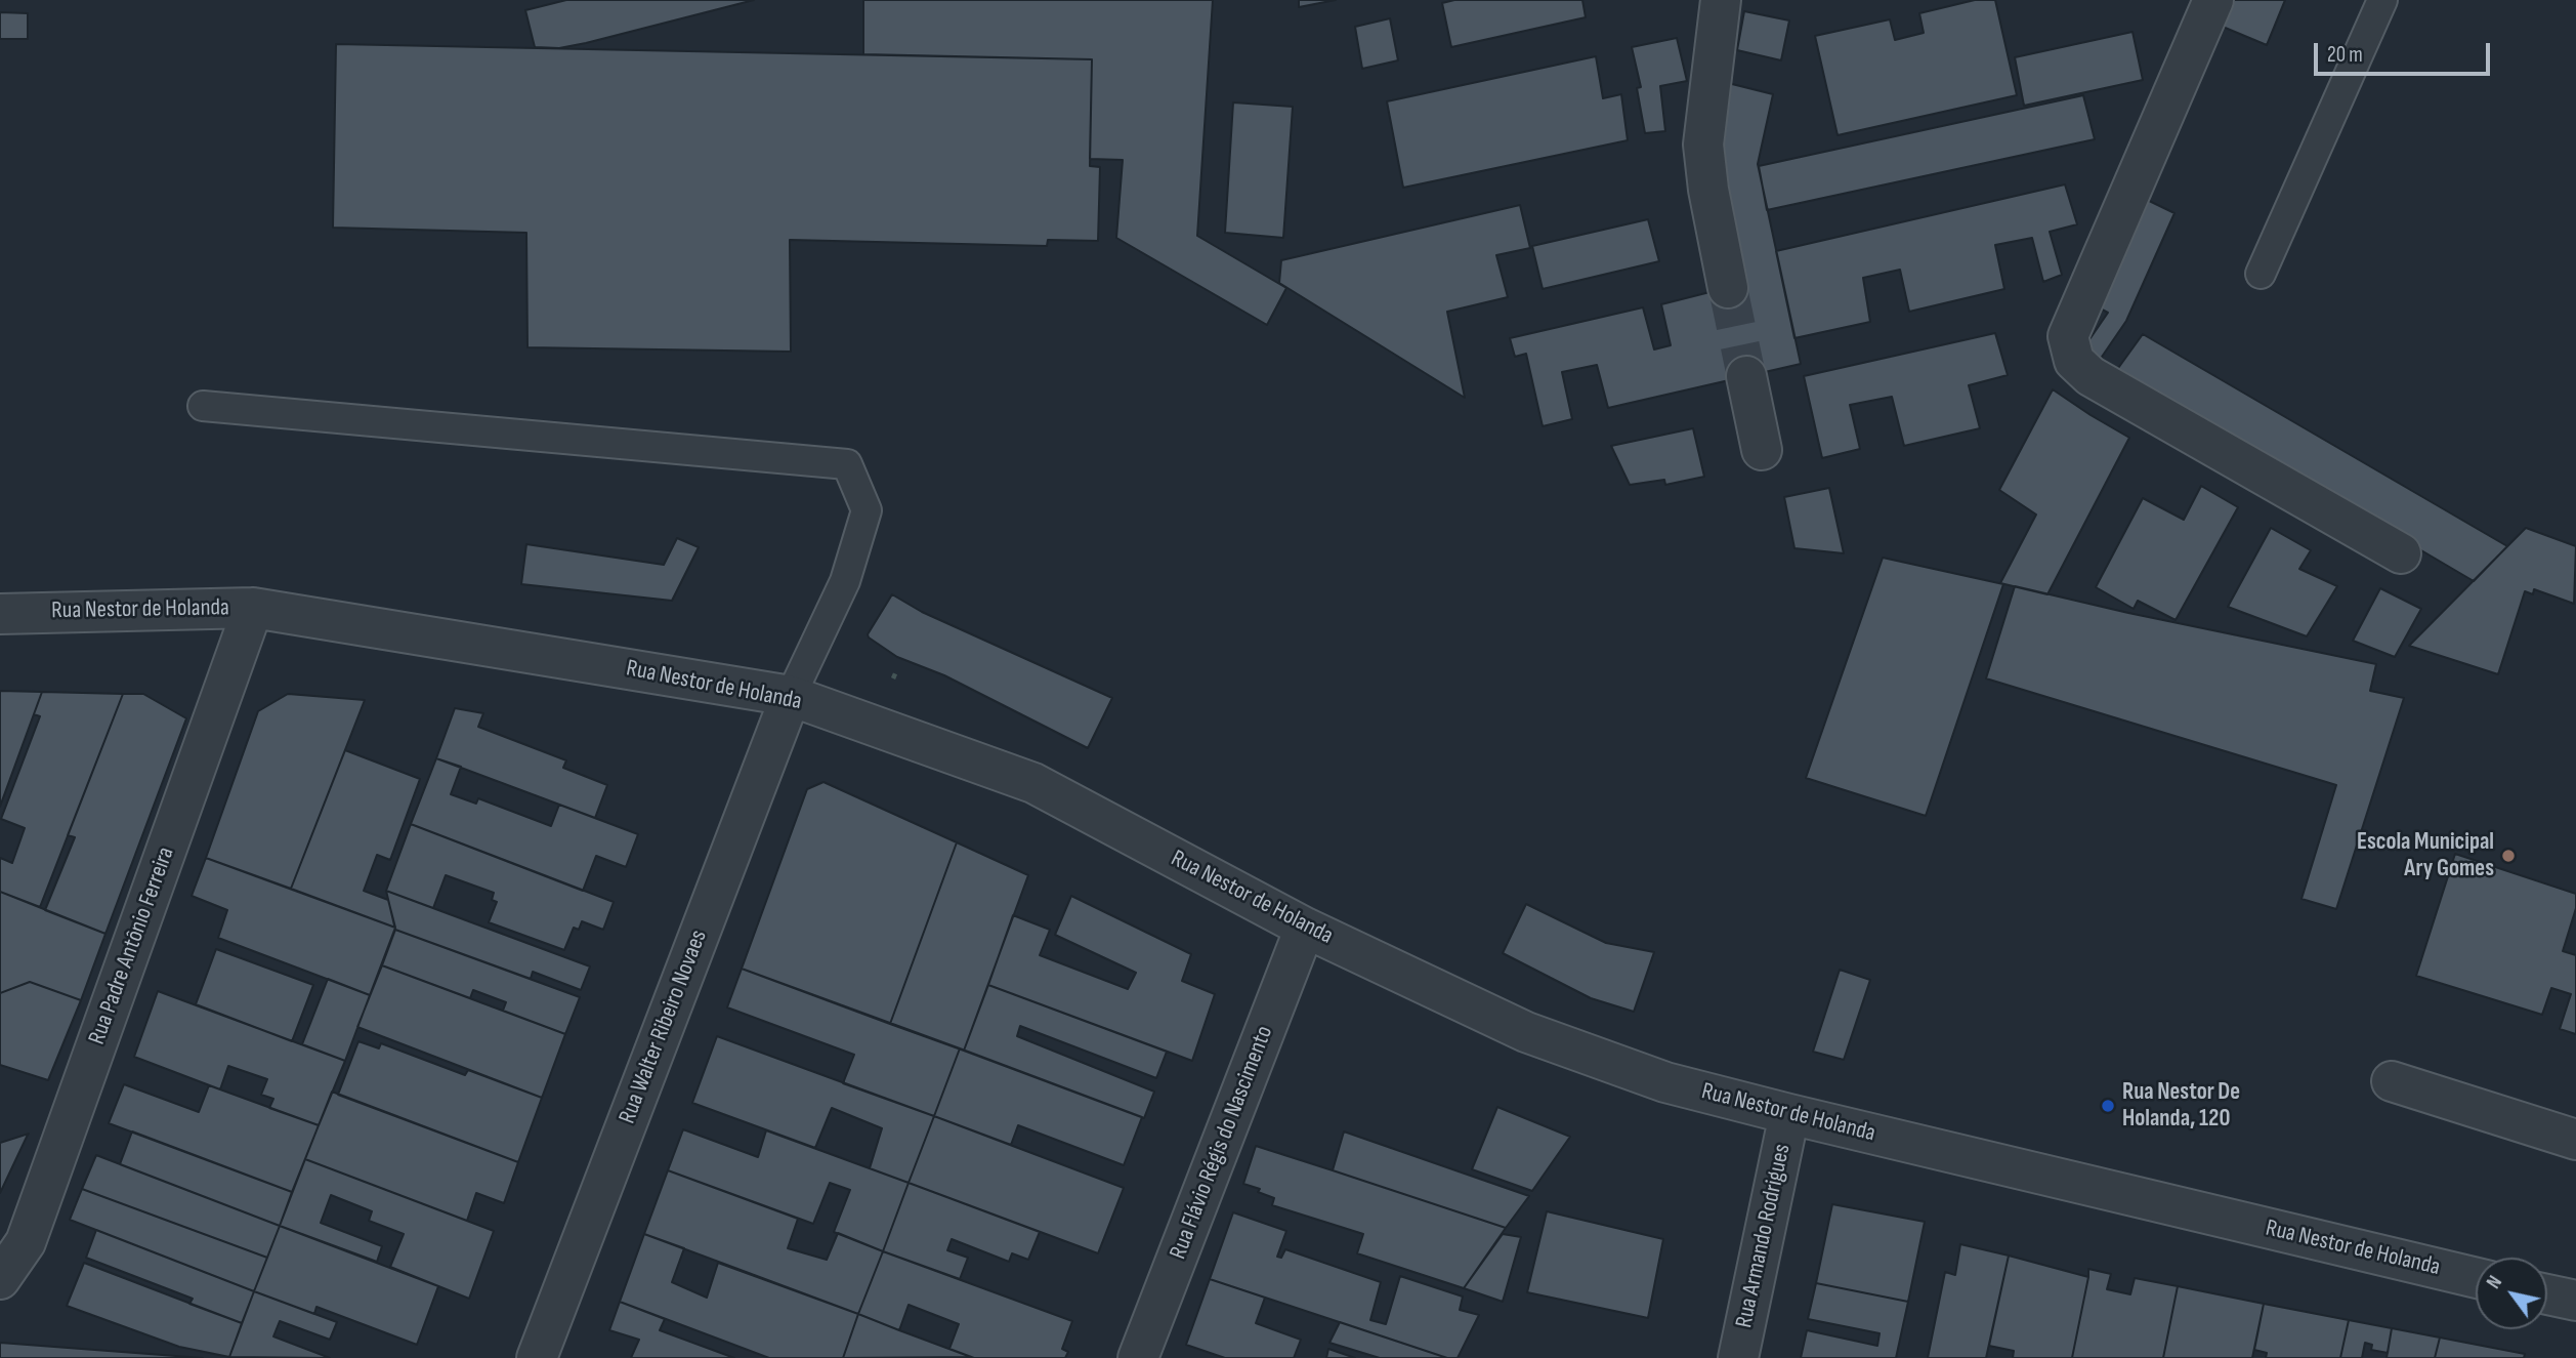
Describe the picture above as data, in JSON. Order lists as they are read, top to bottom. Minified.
{"streets":{"street":["Rua Nestor de Holanda","Rua Padre Antônio Ferreira","Rua Walter Ribeiro Novaes","Rua Flávio Régis do Nascimento","Rua Armando Rodrigues"]},"crossings":[["Rua Nestor de Holanda","Rua Padre Antônio Ferreira"],["Rua Nestor de Holanda","Rua Walter Ribeiro Novaes"],["Rua Nestor de Holanda","Rua Flávio Régis do Nascimento"],["Rua Nestor de Holanda","Rua Armando Rodrigues"]],"places":["Escola Municipal Ary Gomes","Rua Nestor De Holanda, 120"],"scale_bar":"20 m","north":"top left"}
